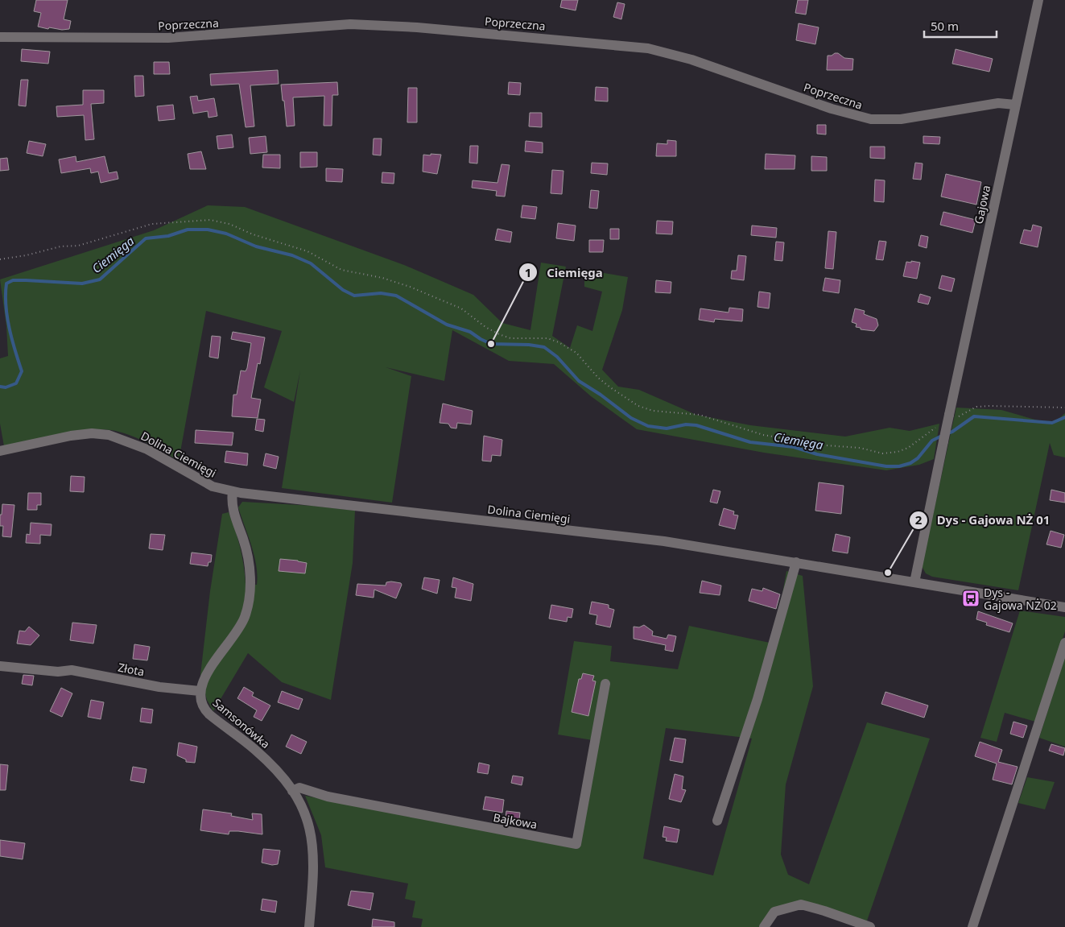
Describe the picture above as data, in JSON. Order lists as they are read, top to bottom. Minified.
{"streets":{"street":["Poprzeczna","Gajowa","Dolina Ciemięgi","Złota","Samsonówka","Bajkowa"]},"crossings":[["Poprzeczna","Gajowa"],["Gajowa","Dolina Ciemięgi"],["Złota","Samsonówka"],["Samsonówka","Bajkowa"]],"water":["Ciemięga"],"places":{"other":["Ciemięga","Dys - Gajowa NŻ 01"],"bus stop":["Dys - Gajowa NŻ 02"]},"scale_bar":"50 m"}
